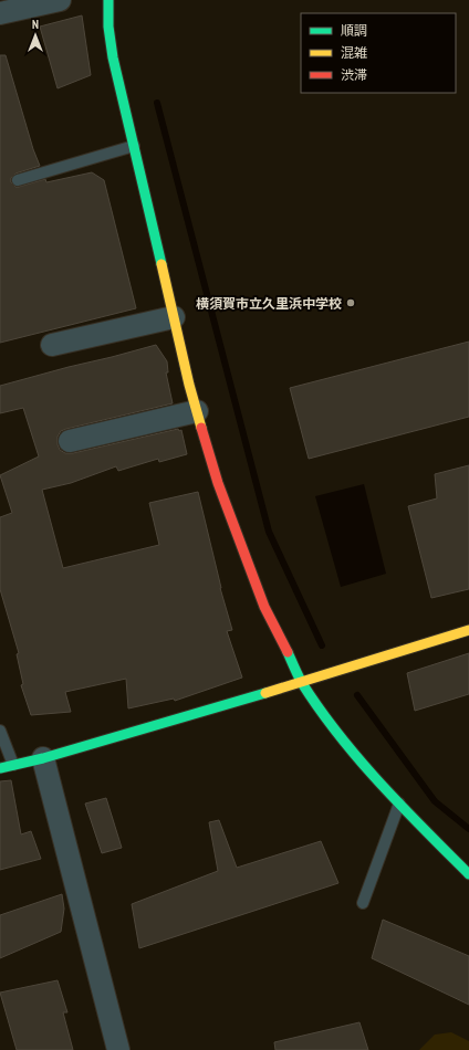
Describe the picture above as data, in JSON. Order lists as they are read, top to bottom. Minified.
{"places":["横須賀市立久里浜中学校"],"legend":["順調","混雑","渋滞"],"north":"top"}
